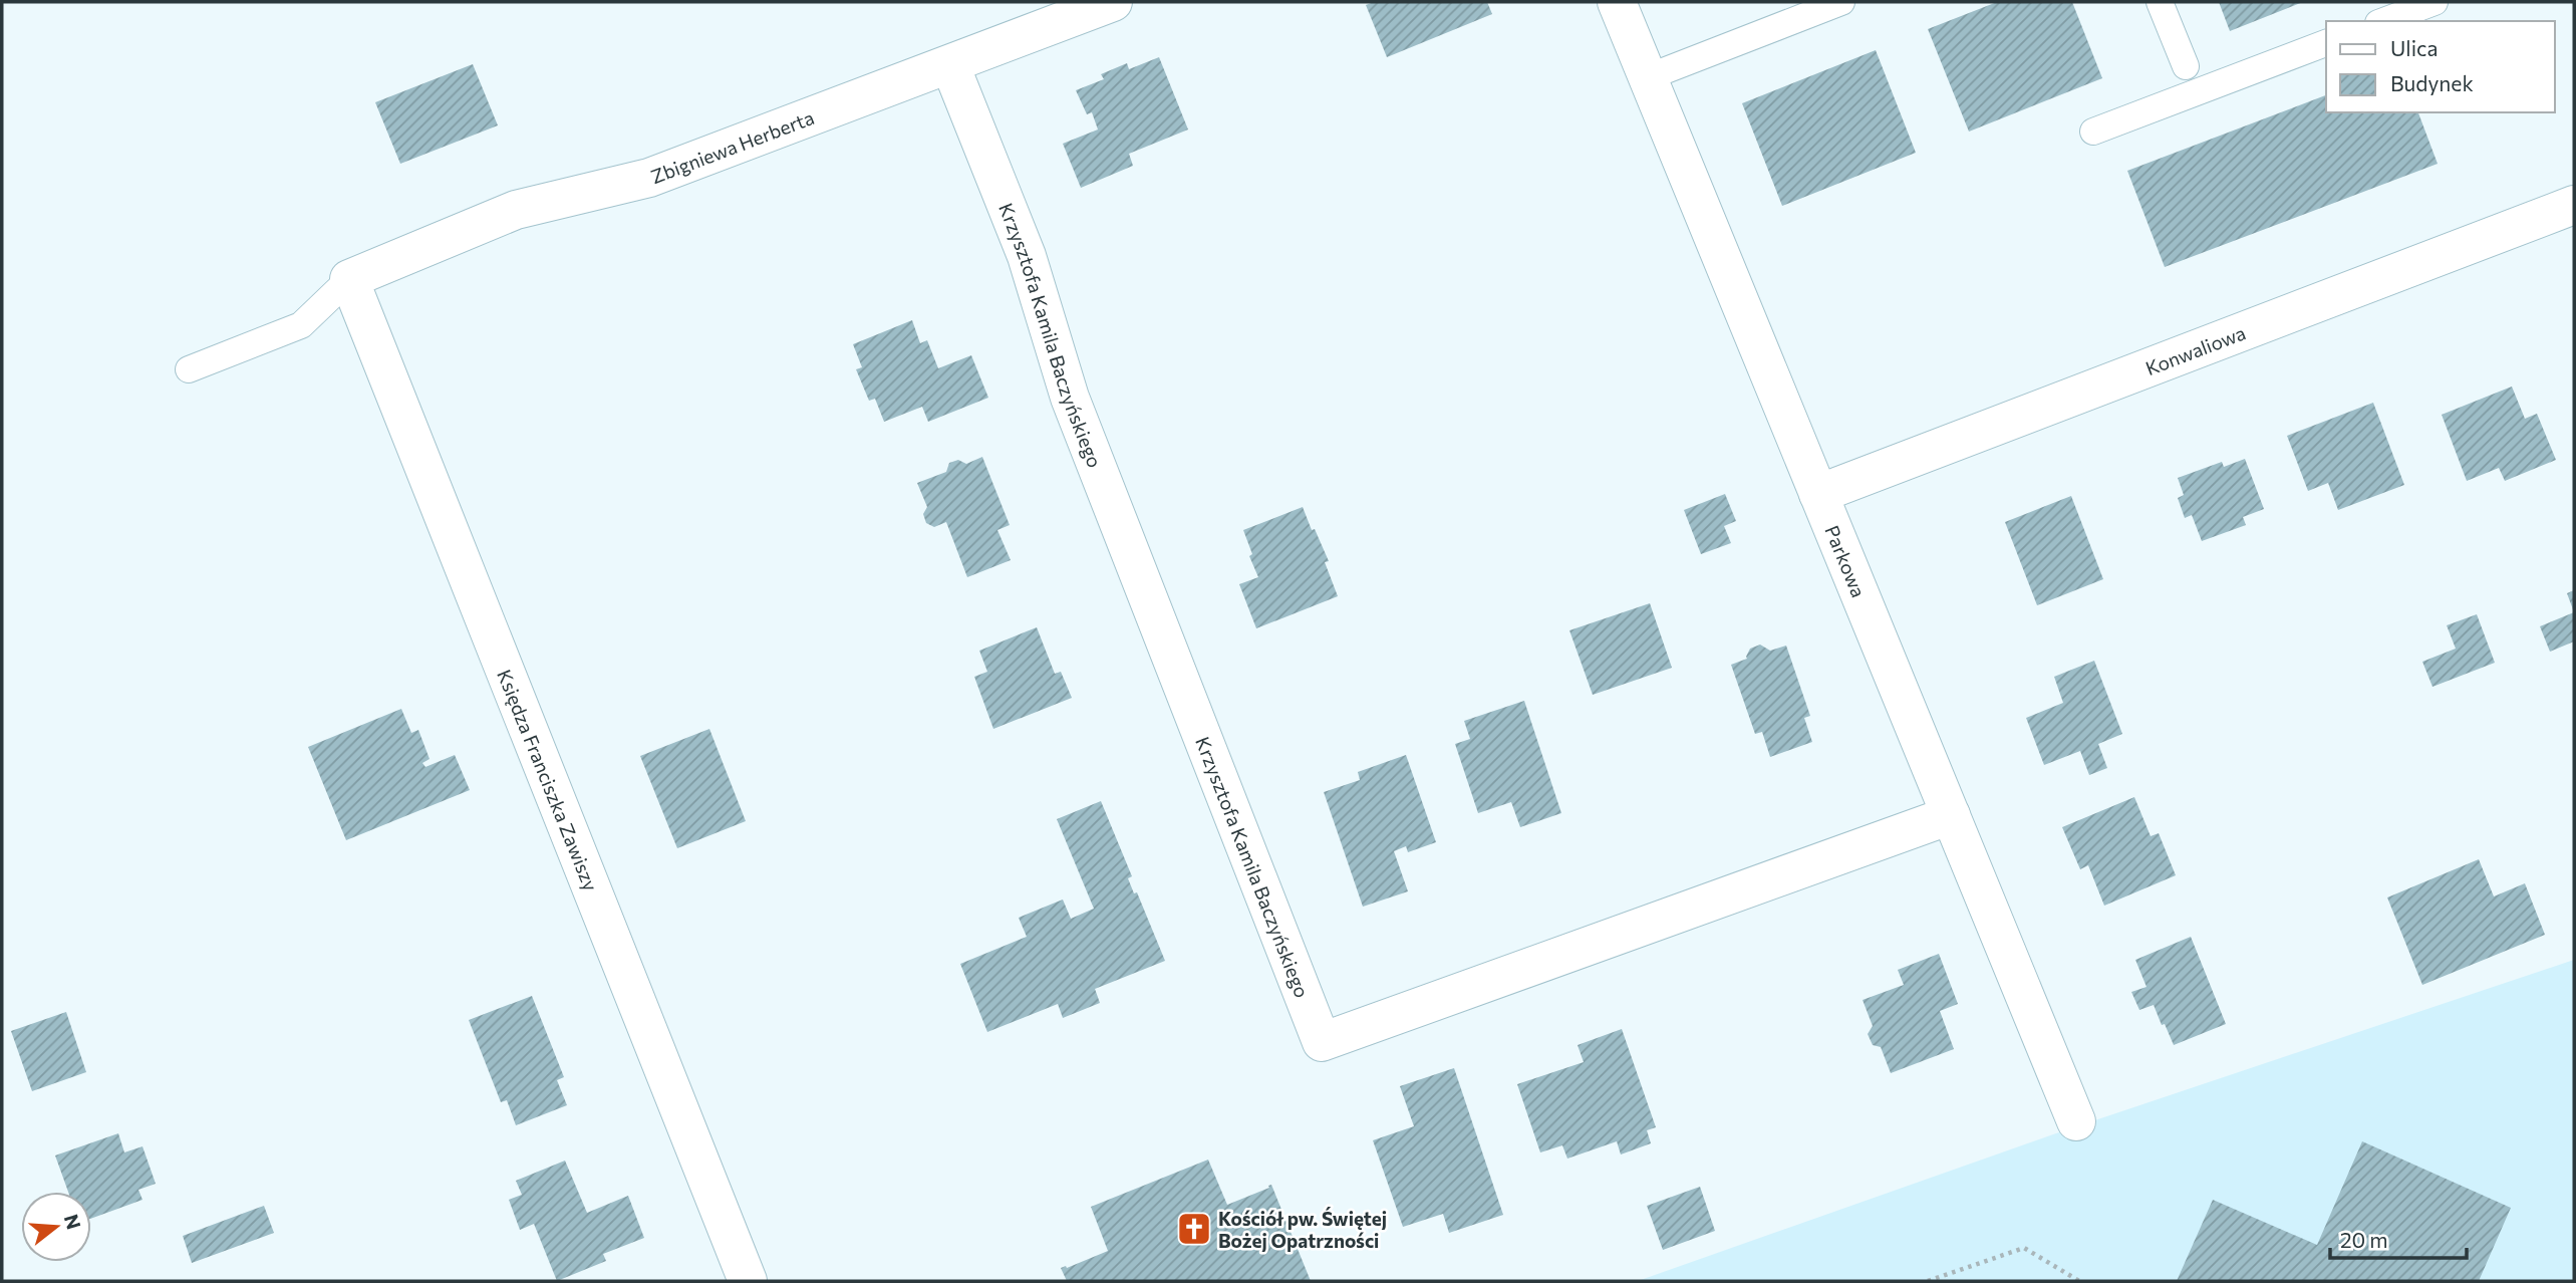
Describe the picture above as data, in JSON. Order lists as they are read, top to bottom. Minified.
{"streets":{"street":["Zbigniewa Herberta","Krzysztofa Kamila Baczyńskiego","Konwaliowa","Parkowa","Księdza Franciszka Zawiszy"]},"crossings":[["Zbigniewa Herberta","Krzysztofa Kamila Baczyńskiego"],["Zbigniewa Herberta","Księdza Franciszka Zawiszy"],["Krzysztofa Kamila Baczyńskiego","Parkowa"],["Konwaliowa","Parkowa"]],"places":{"church":["Kościół pw. Świętej Bożej Opatrzności"]},"legend":["Ulica","Budynek"],"scale_bar":"20 m","north":"right"}
